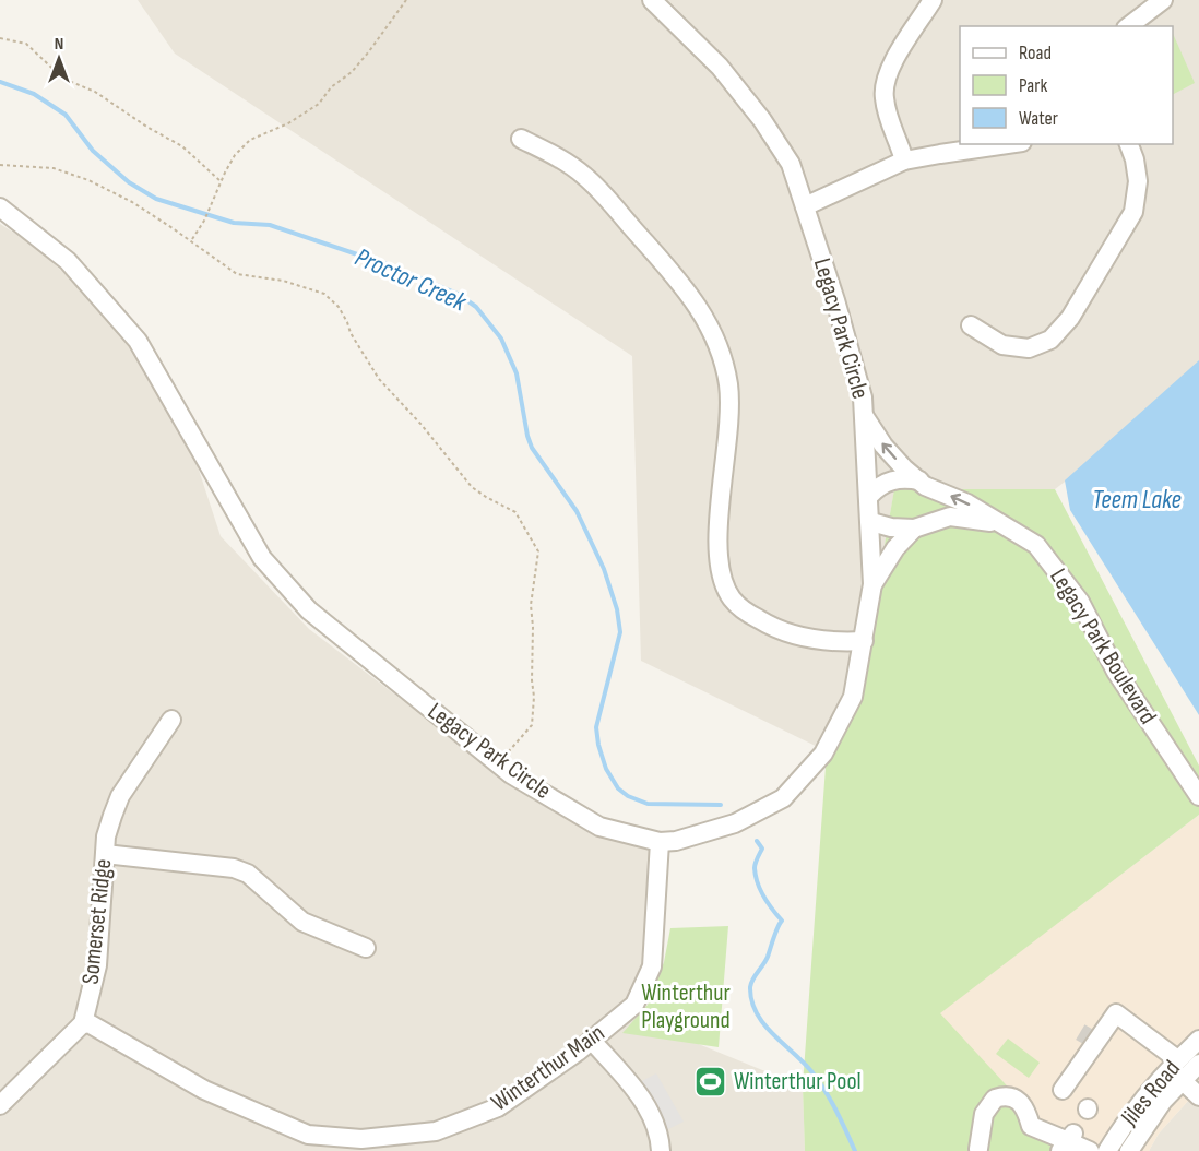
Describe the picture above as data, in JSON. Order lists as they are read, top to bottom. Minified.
{"streets":{"street":["Legacy Park Circle","Legacy Park Boulevard","Somerset Ridge","Winterthur Main","Jiles Road"]},"crossings":[["Legacy Park Circle","Legacy Park Boulevard"],["Legacy Park Circle","Winterthur Main"],["Somerset Ridge","Winterthur Main"]],"water":["Proctor Creek","Teem Lake"],"parks":["Winterthur Playground"],"places":{"sports":["Winterthur Pool"]},"legend":["Road","Park","Water"],"north":"top"}
